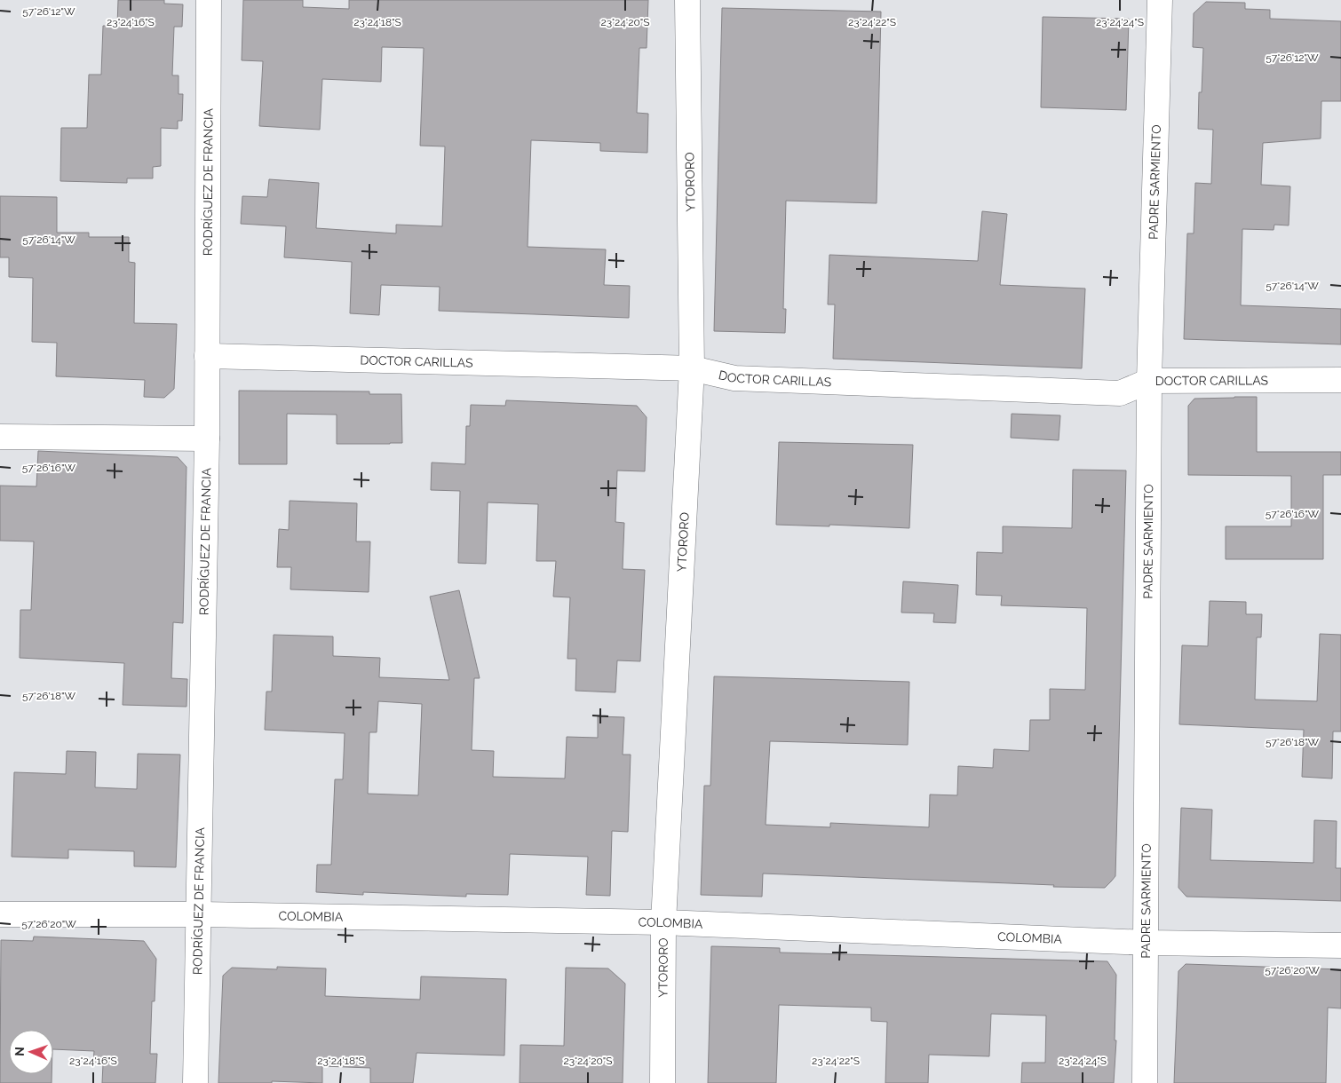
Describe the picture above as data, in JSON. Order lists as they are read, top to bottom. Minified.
{"streets":{"street":["RODRÍGUEZ DE FRANCIA","YTORORO","PADRE SARMIENTO","DOCTOR CARILLAS","COLOMBIA"]},"crossings":[["RODRÍGUEZ DE FRANCIA","DOCTOR CARILLAS"],["RODRÍGUEZ DE FRANCIA","COLOMBIA"],["YTORORO","DOCTOR CARILLAS"],["YTORORO","COLOMBIA"],["PADRE SARMIENTO","DOCTOR CARILLAS"],["PADRE SARMIENTO","COLOMBIA"]],"north":"left","coordinates":["57°26'12\"W","23°24'16\"S","23°24'18\"S","23°24'20\"S","23°24'22\"S","23°24'24\"S","57°26'14\"W","57°26'16\"W","57°26'18\"W","57°26'20\"W"]}
